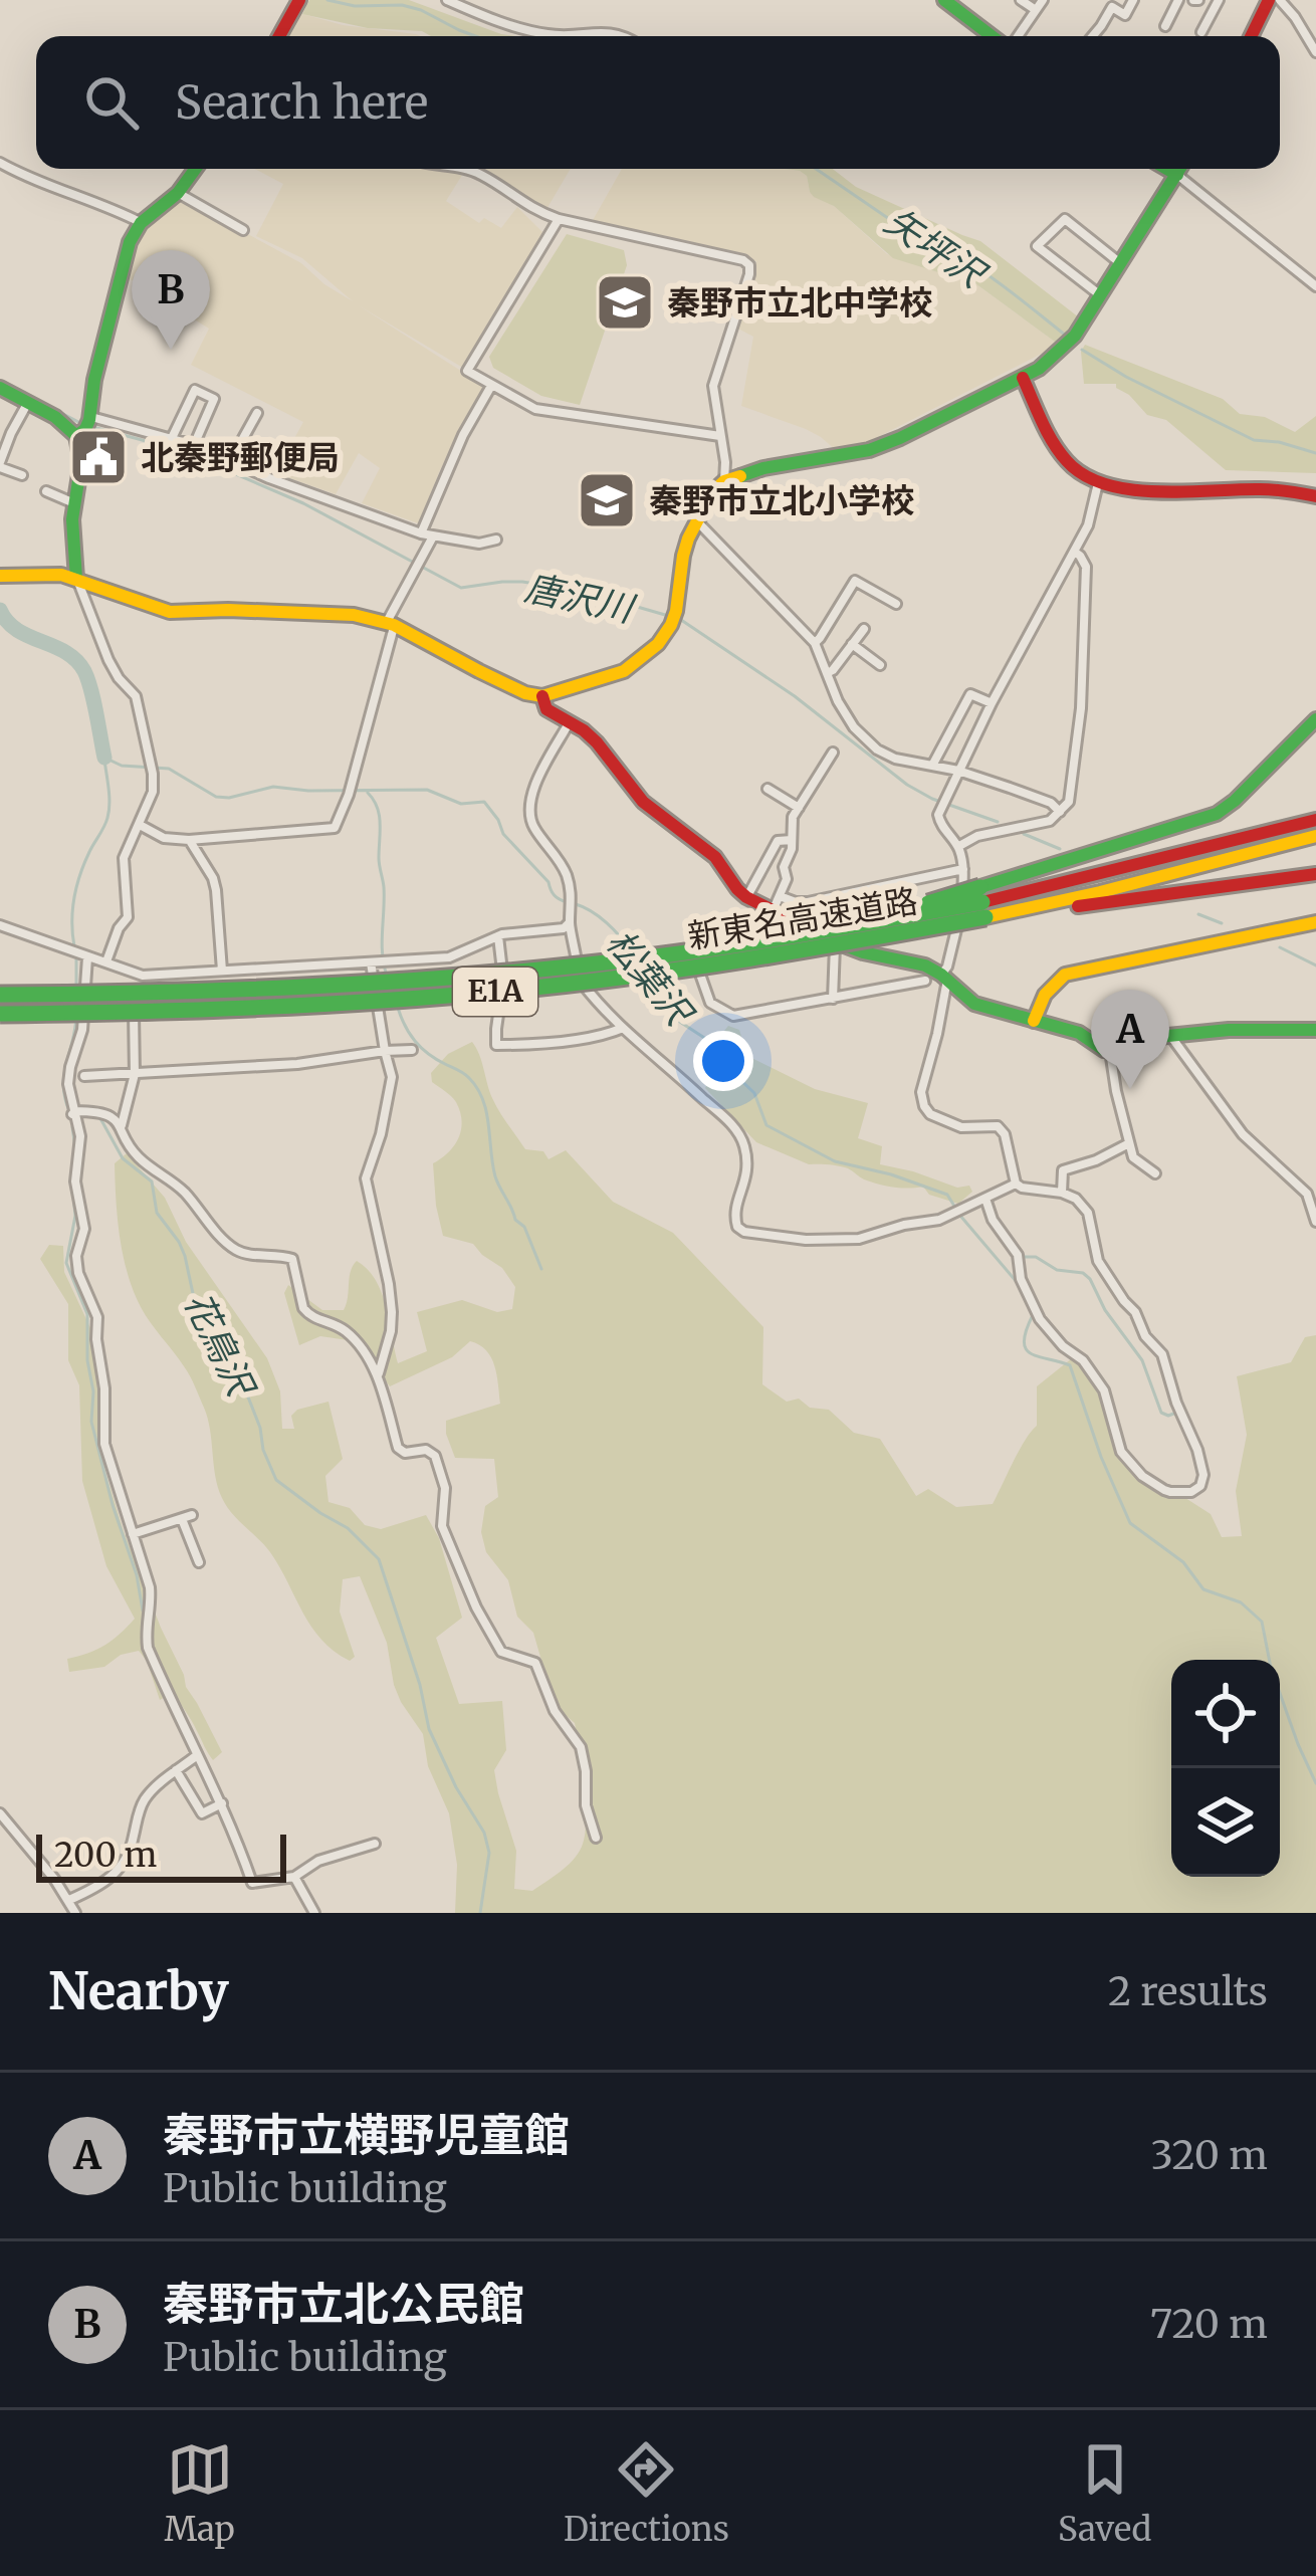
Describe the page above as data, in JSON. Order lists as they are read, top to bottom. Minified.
{"streets":{"main road":["新東名高速道路","E1A"]},"water":["矢坪沢","唐沢川","松葉沢","花鳥沢"],"places":{"school or university":["秦野市立北中学校","秦野市立北小学校"],"public building":["北秦野郵便局"]},"scale_bar":"200 m","page":{"search":"Search here","pins":["B","A"],"scale":"200 m","heading":["Nearby","2 results"],"list":[{"mark":"A","name":"秦野市立横野児童館","note":"Public building","value":"320 m"},{"mark":"B","name":"秦野市立北公民館","note":"Public building","value":"720 m"}],"nav":["Map","Directions","Saved"]}}
